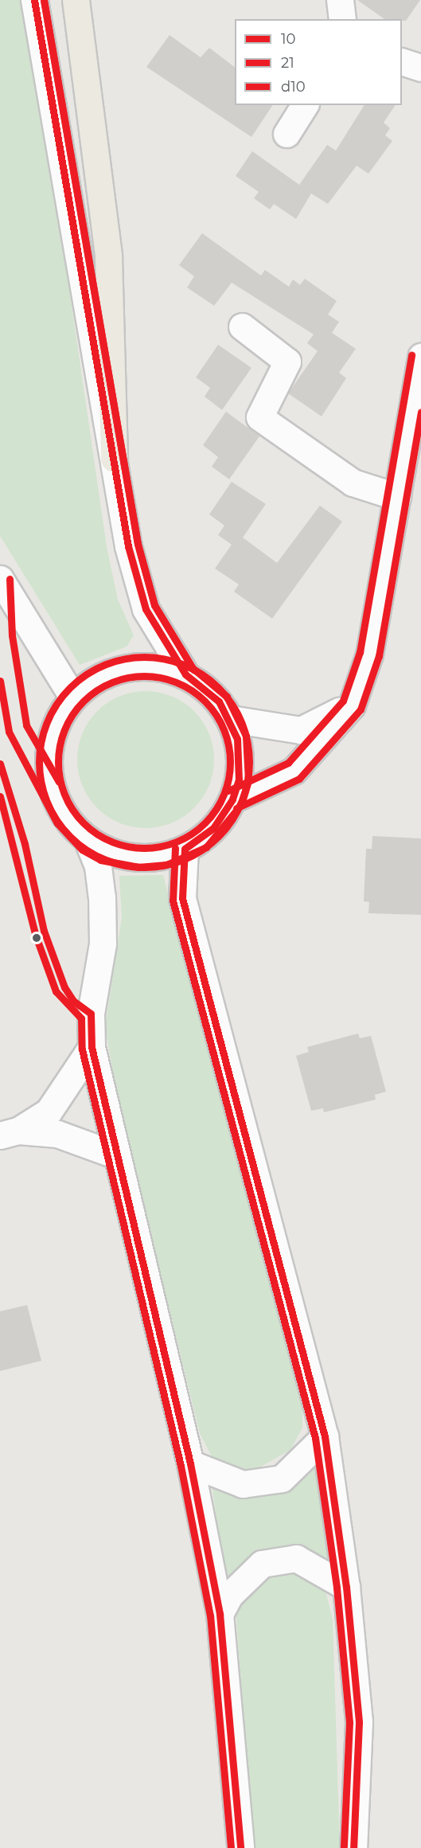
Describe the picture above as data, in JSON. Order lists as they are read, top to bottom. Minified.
{"lines":["transit line 10","transit line 21","transit line d10"],"legend":["10","21","d10"]}
